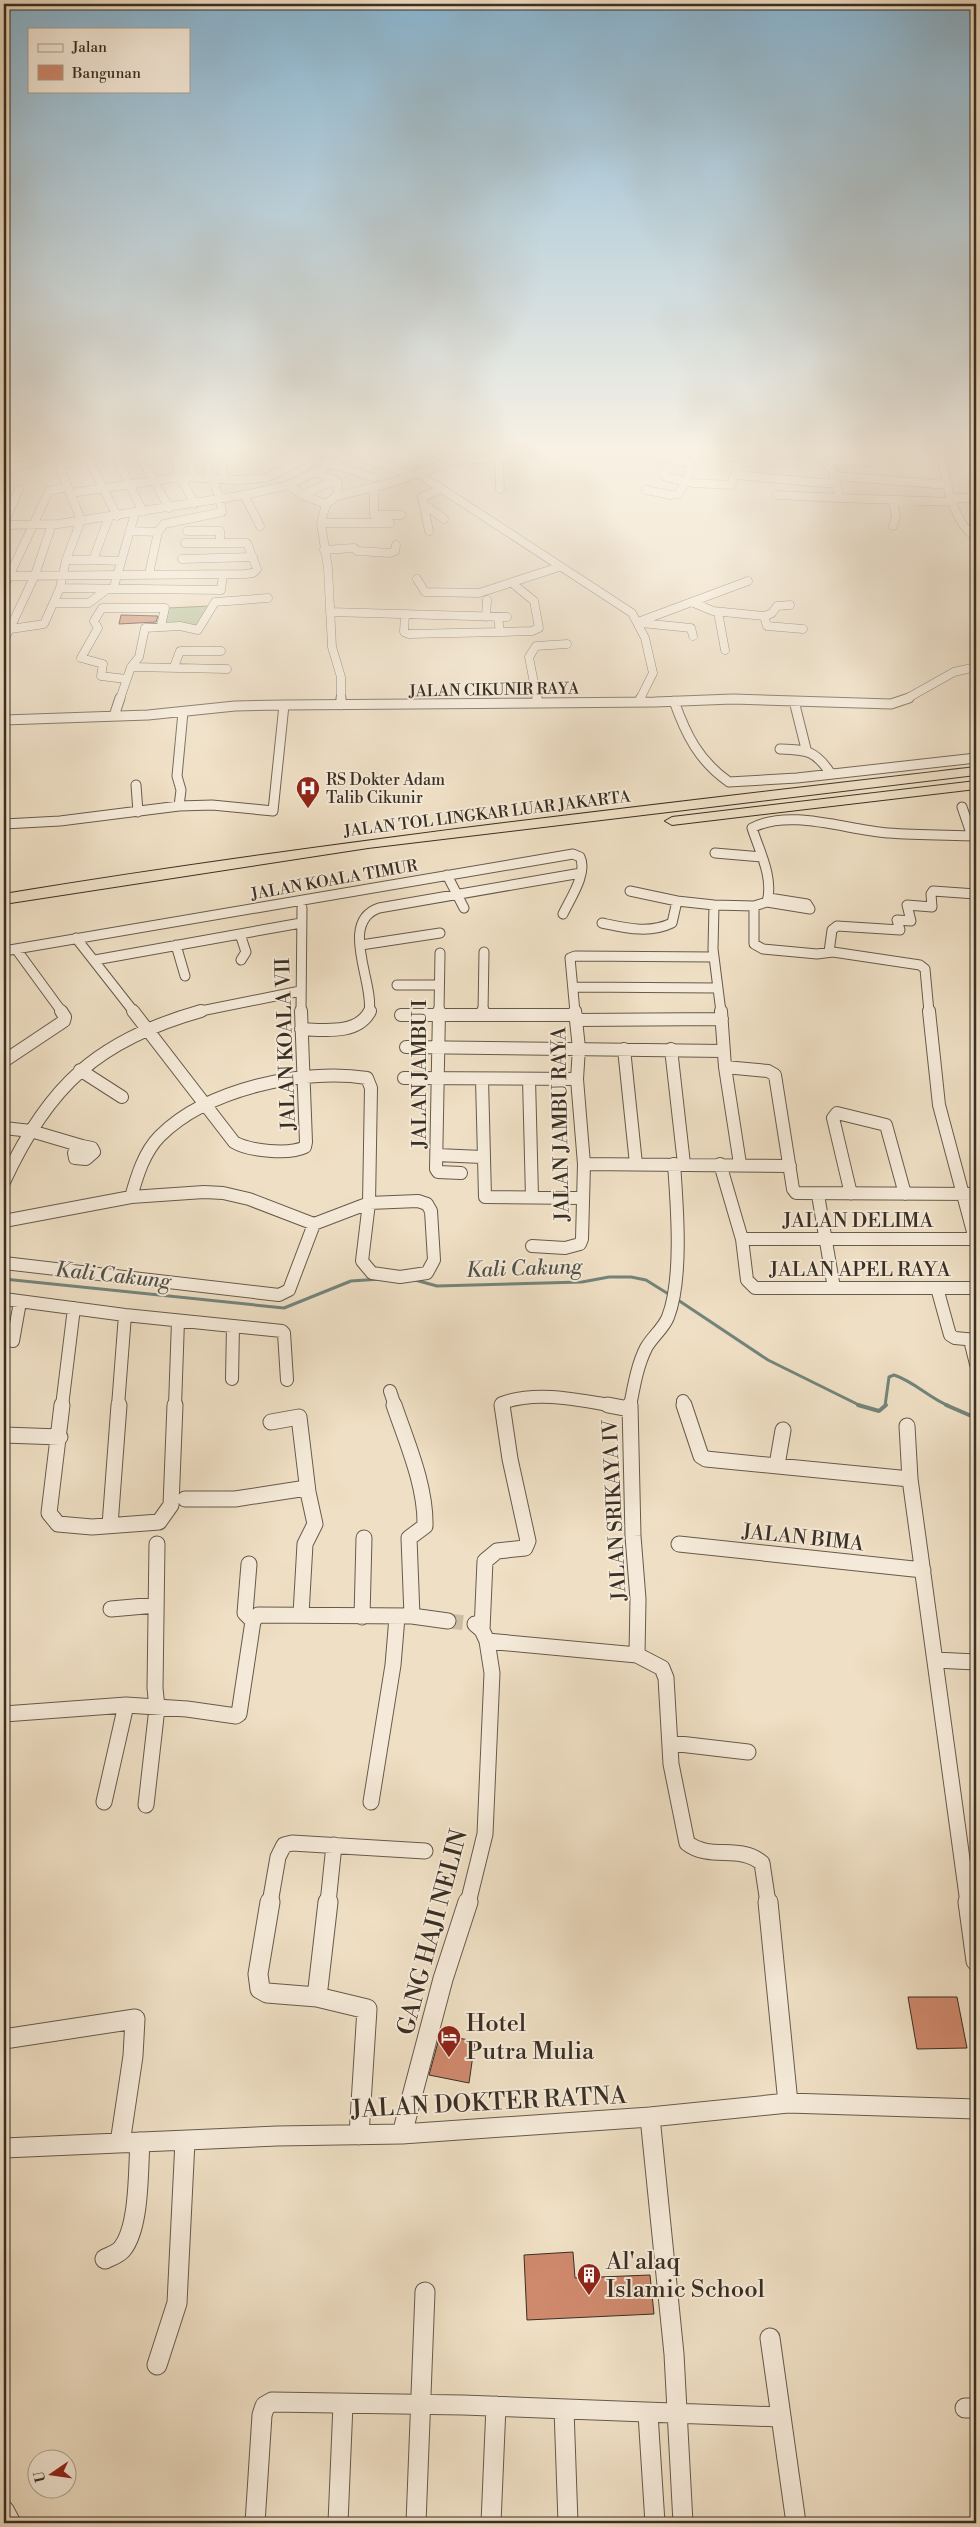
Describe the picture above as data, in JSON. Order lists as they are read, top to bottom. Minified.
{"streets":{"highway":["JALAN TOL LINGKAR LUAR JAKARTA"],"street":["JALAN CIKUNIR RAYA","JALAN KOALA TIMUR","JALAN KOALA VII","JALAN JAMBU I","JALAN JAMBU RAYA","JALAN DELIMA","JALAN APEL RAYA","JALAN SRIKAYA IV","JALAN BIMA","GANG HAJI NELIN","JALAN DOKTER RATNA"]},"crossings":[["JALAN DELIMA","JALAN APEL RAYA"],["JALAN SRIKAYA IV","GANG HAJI NELIN"],["GANG HAJI NELIN","JALAN DOKTER RATNA"]],"water":["Kali Cakung"],"places":{"hospital":["RS Dokter Adam Talib Cikunir"],"hotel":["Hotel Putra Mulia"],"building":["Al'alaq Islamic School"]},"legend":["Jalan","Bangunan"],"north":"left"}
